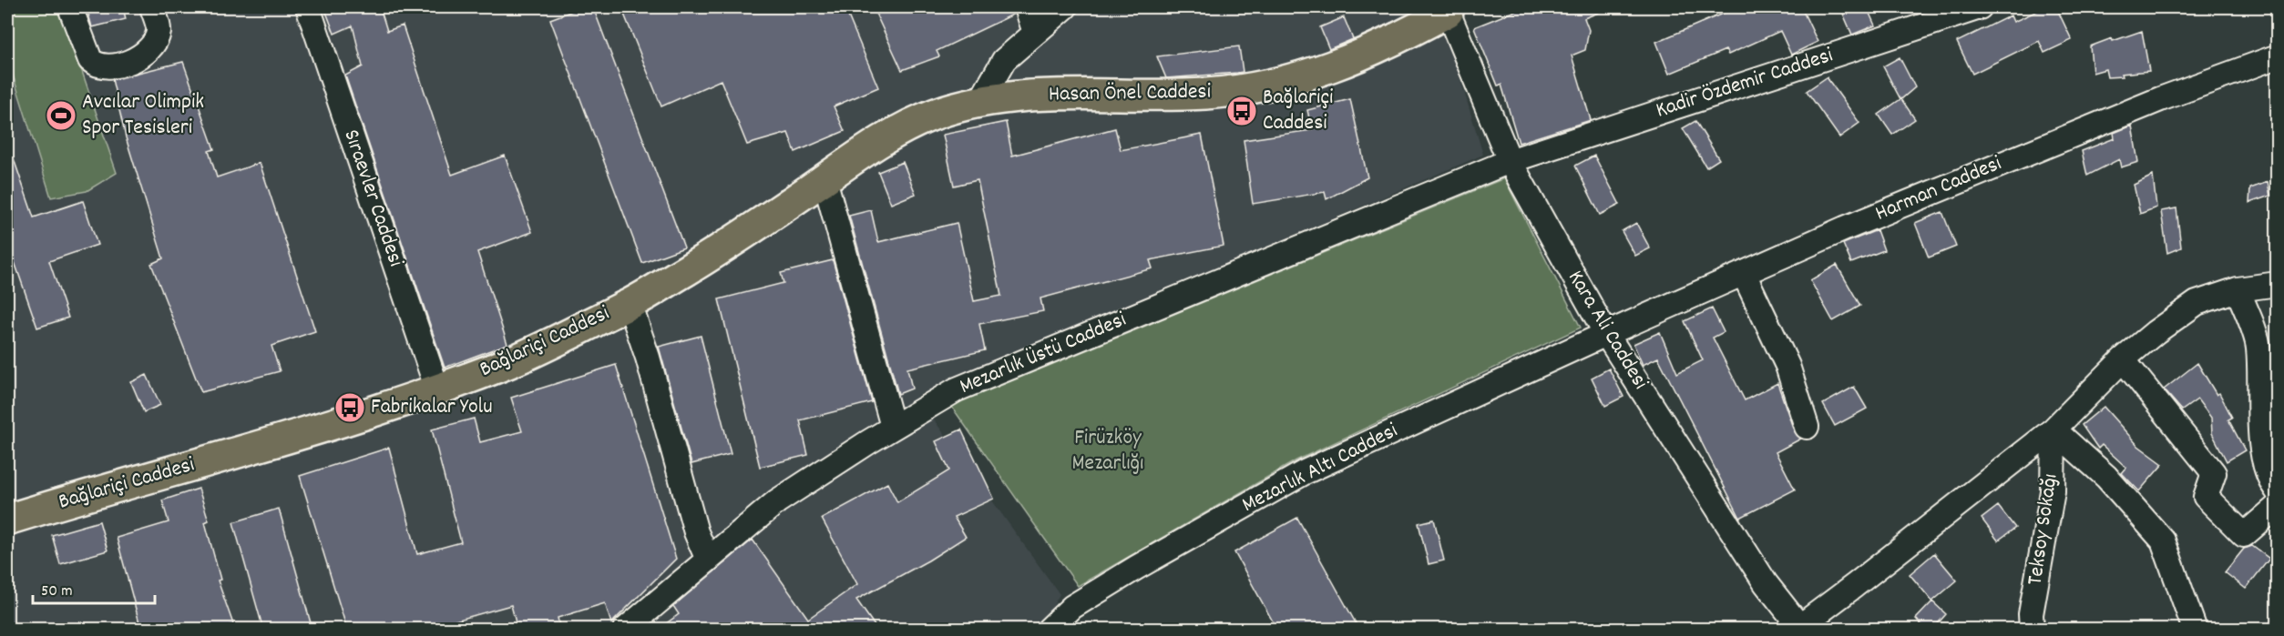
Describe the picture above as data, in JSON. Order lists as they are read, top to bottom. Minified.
{"streets":{"main road":["Hasan Önel Caddesi","Bağlariçi Caddesi"],"street":["Kadir Özdemir Caddesi","Harman Caddesi","Sıraevler Caddesi","Kara Ali Caddesi","Mezarlık Üstü Caddesi","Mezarlık Altı Caddesi","Teksoy Sokağı"]},"crossings":[["Kadir Özdemir Caddesi","Kara Ali Caddesi"],["Kadir Özdemir Caddesi","Mezarlık Üstü Caddesi"],["Hasan Önel Caddesi","Kara Ali Caddesi"],["Hasan Önel Caddesi","Bağlariçi Caddesi"],["Harman Caddesi","Kara Ali Caddesi"],["Harman Caddesi","Mezarlık Altı Caddesi"],["Sıraevler Caddesi","Bağlariçi Caddesi"],["Kara Ali Caddesi","Mezarlık Üstü Caddesi"],["Kara Ali Caddesi","Mezarlık Altı Caddesi"]],"parks":["Firüzköy Mezarlığı"],"places":{"bus stop":["Bağlariçi Caddesi","Fabrikalar Yolu"],"sports":["Avcılar Olimpik Spor Tesisleri"]},"scale_bar":"50 m"}
